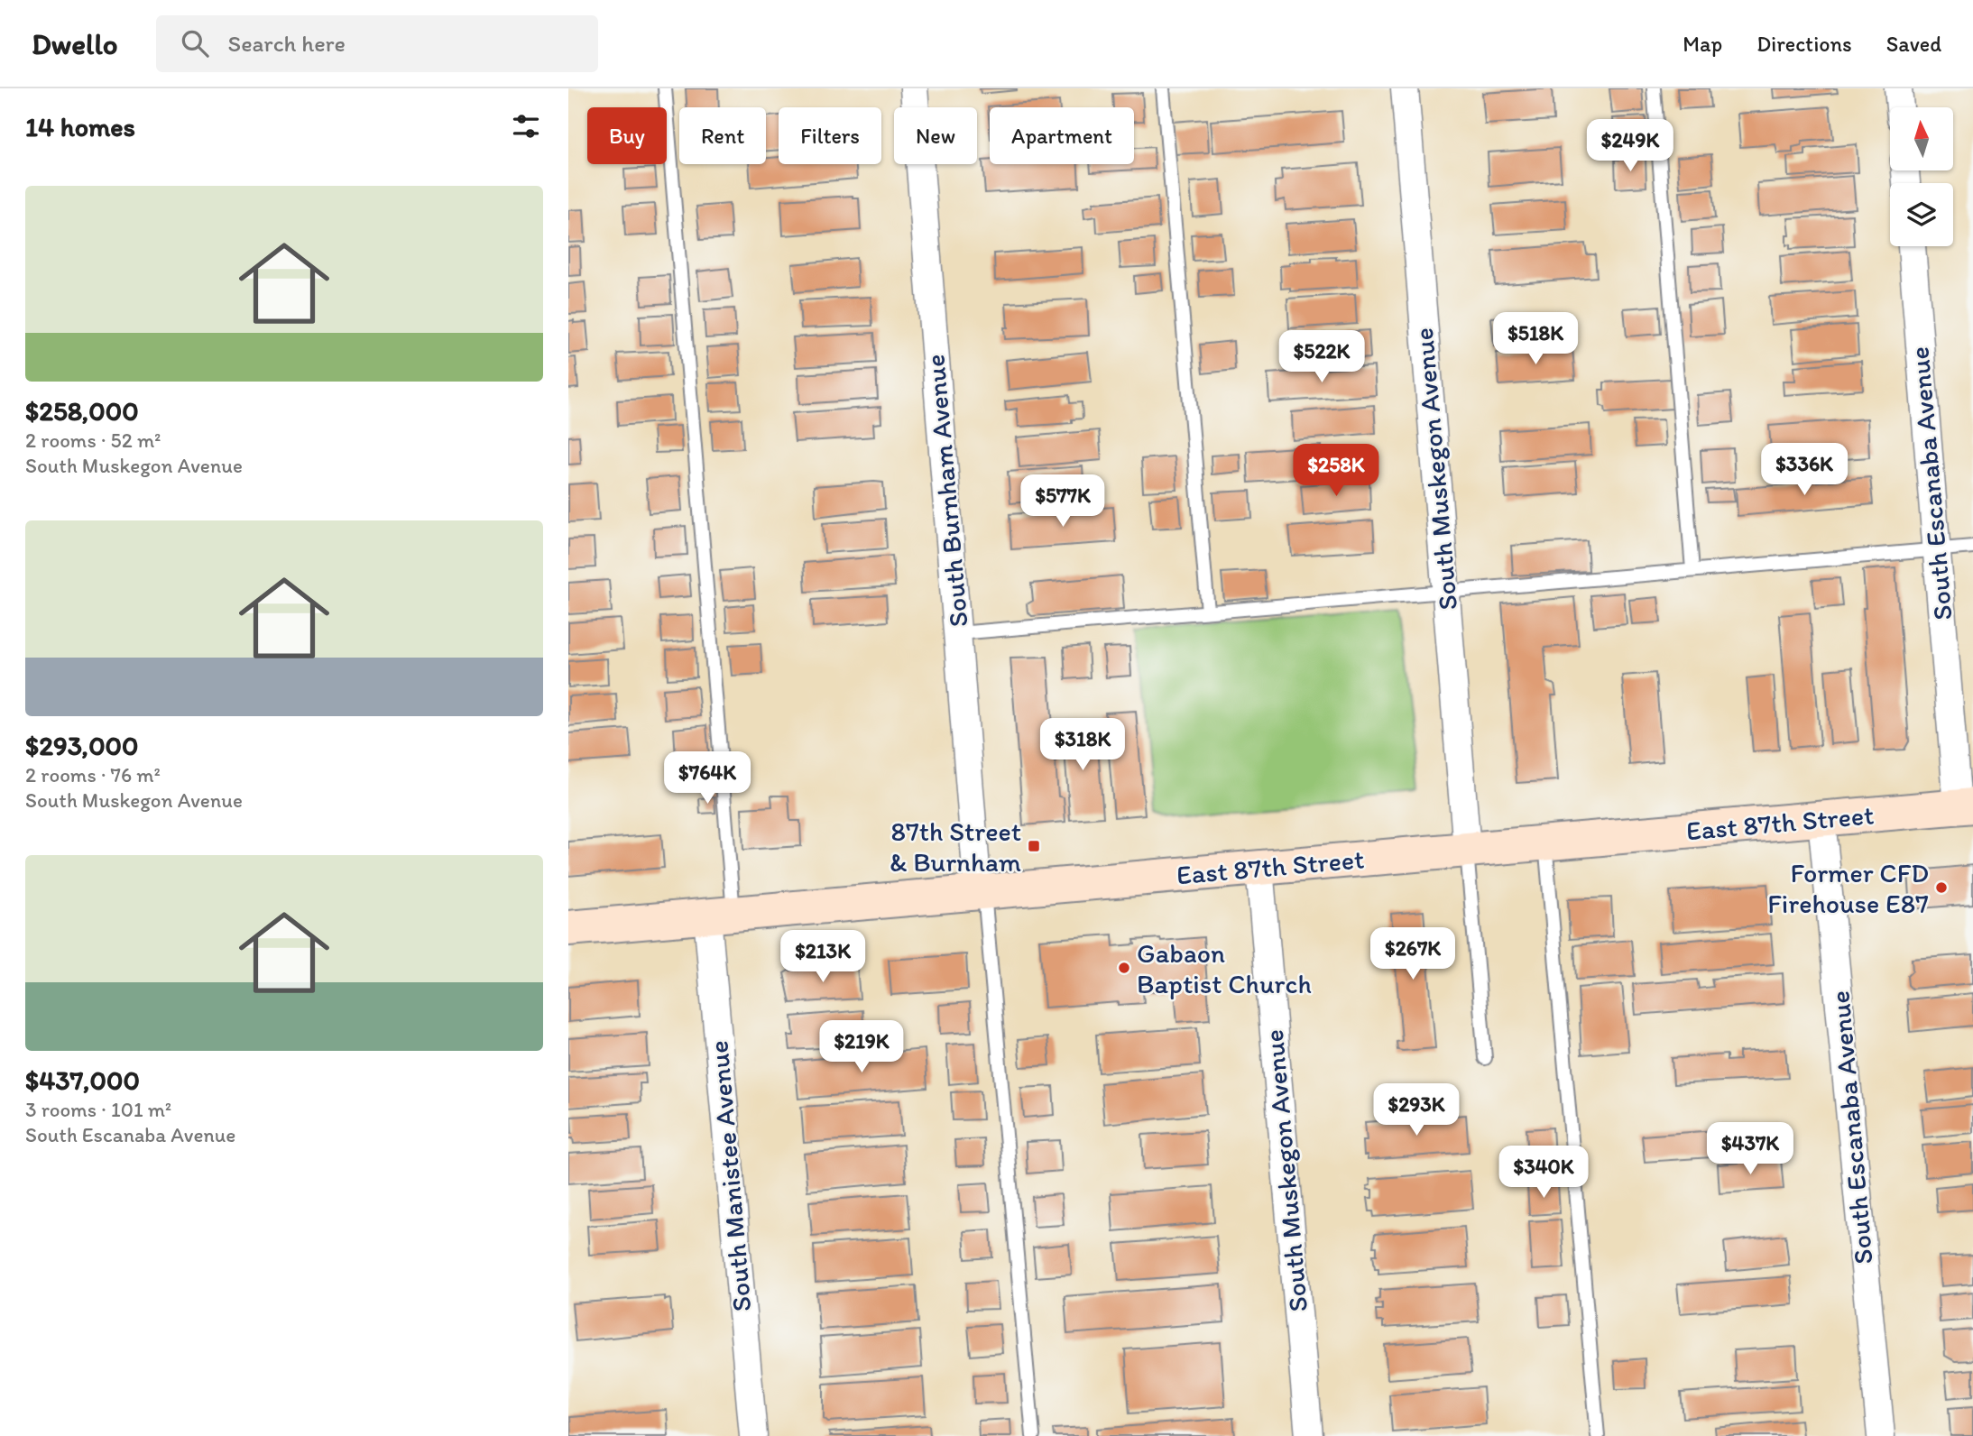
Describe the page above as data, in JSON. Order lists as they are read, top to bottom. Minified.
{"streets":{"main road":["East 87th Street"],"street":["South Muskegon Avenue","South Escanaba Avenue","South Burnham Avenue","South Manistee Avenue"]},"crossings":[["South Muskegon Avenue","East 87th Street"],["South Escanaba Avenue","East 87th Street"],["South Burnham Avenue","East 87th Street"],["East 87th Street","South Manistee Avenue"]],"places":{"transit":["87th Street & Burnham"],"other":["Former CFD Firehouse E87","Gabaon Baptist Church"]},"north":"top","page":{"header":"Dwello","search":"Search here","nav":["Map","Directions","Saved"],"heading":"14 homes","chip":["Buy","Rent","Filters","New","Apartment"],"price":["$249K","$518K","$522K","$336K","$258K","$577K","$318K","$764K","$267K","$213K","$219K","$293K","$437K","$340K"],"list":[{"name":"$258,000","note":"2 rooms · 52 m² · South Muskegon Avenue"},{"name":"$293,000","note":"2 rooms · 76 m² · South Muskegon Avenue"},{"name":"$437,000","note":"3 rooms · 101 m² · South Escanaba Avenue"}]}}
